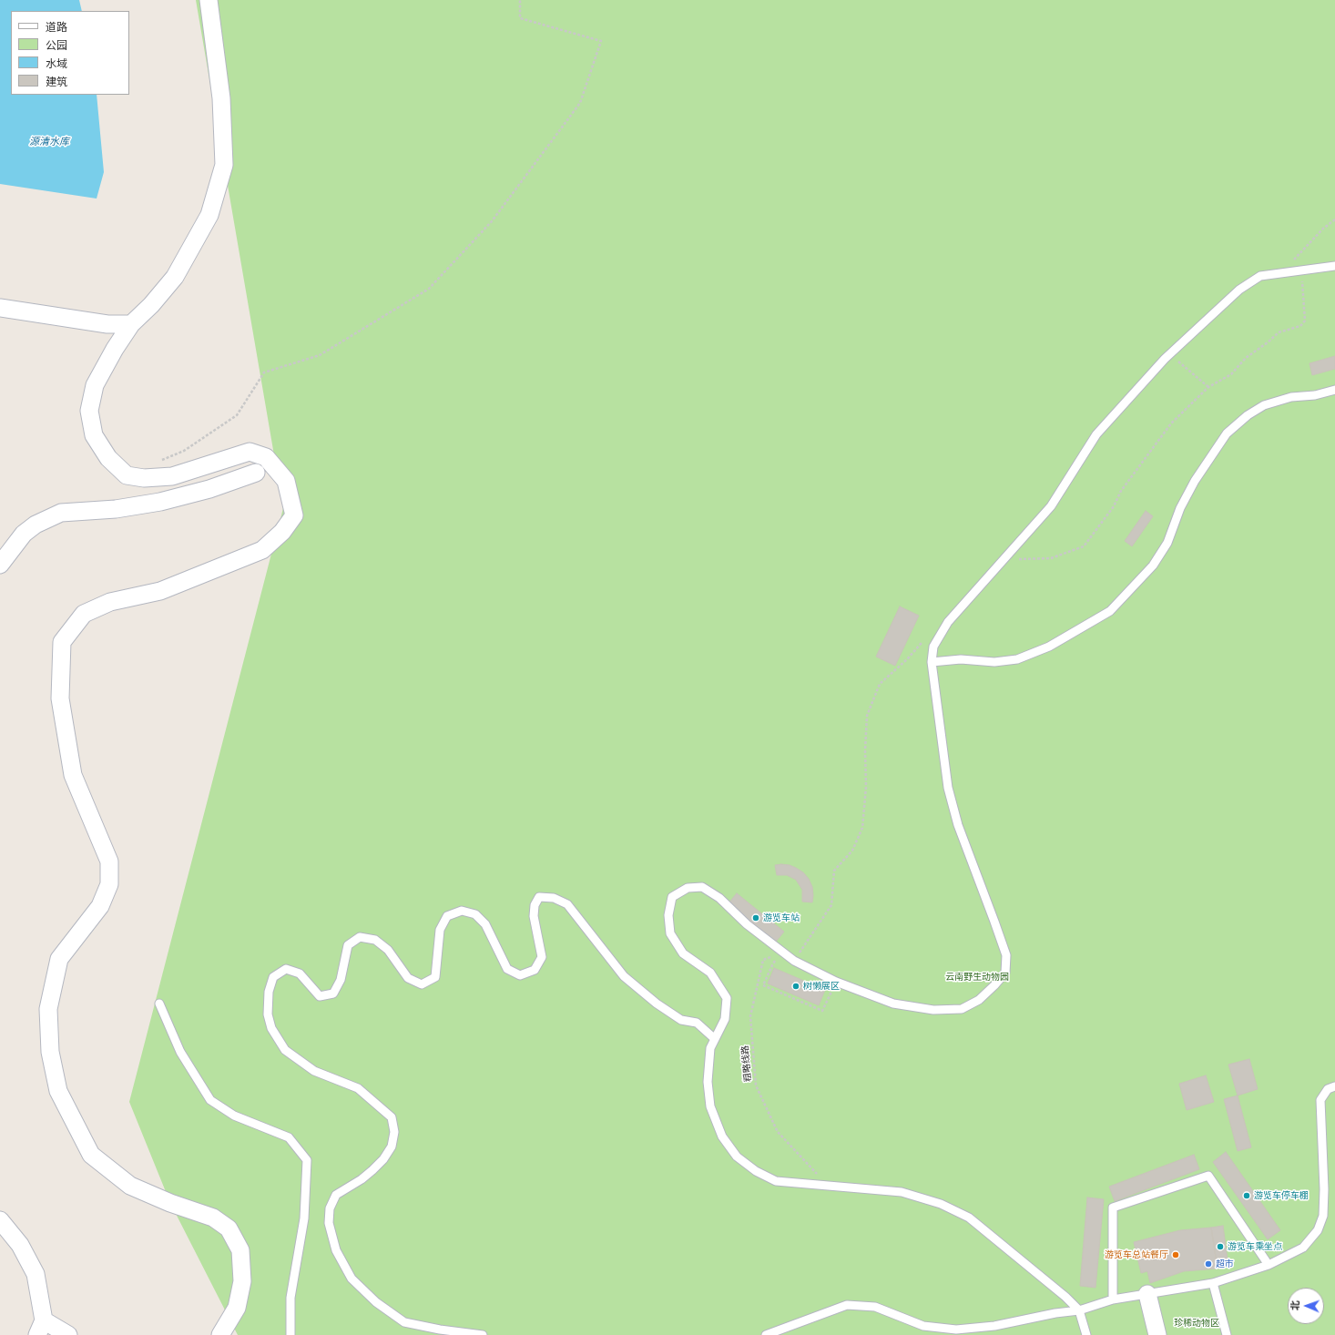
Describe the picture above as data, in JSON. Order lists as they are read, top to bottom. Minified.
{"streets":{"path":["粗略线路"]},"water":["源清水库"],"parks":["云南野生动物园","珍稀动物区"],"places":["游览车站","树懒展区","游览车停车棚","游览车乘坐点","游览车总站餐厅","超市"],"legend":["道路","公园","水域","建筑"],"north":"left"}
